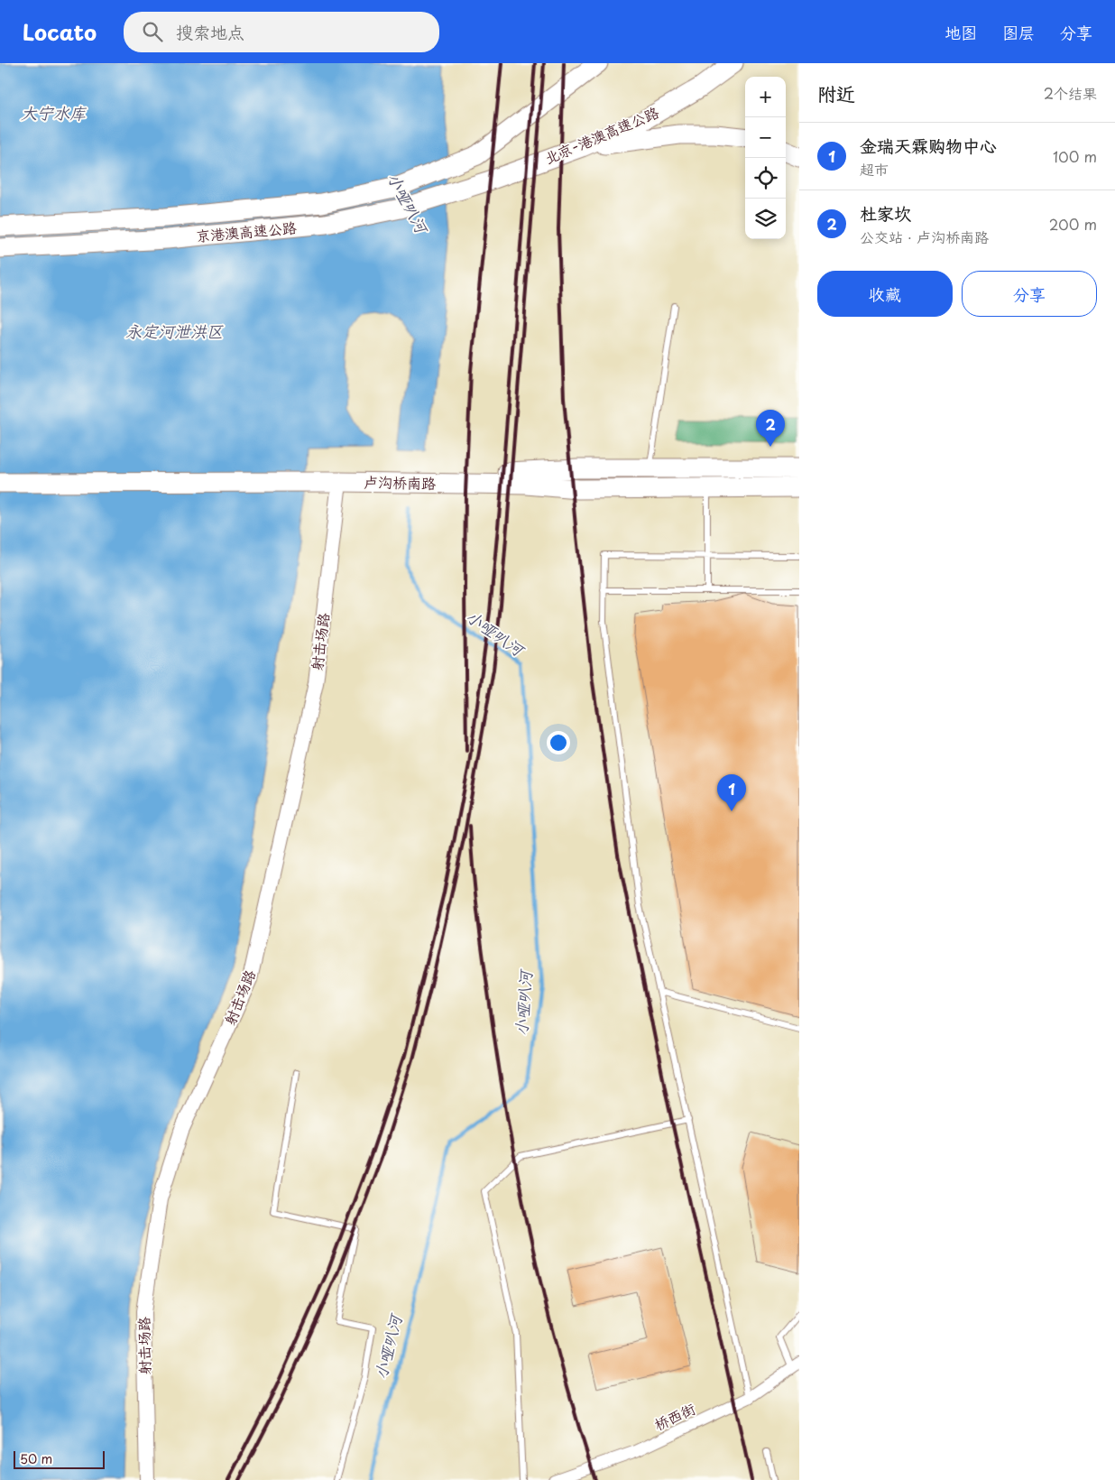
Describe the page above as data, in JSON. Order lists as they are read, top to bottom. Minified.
{"streets":{"highway":["北京-港澳高速公路","京港澳高速公路","卢沟桥南路"],"street":["射击场路","桥西街"]},"crossings":[["北京-港澳高速公路","京港澳高速公路"],["卢沟桥南路","射击场路"]],"water":["大宁水库","小哑叭河","永定河泄洪区"],"scale_bar":"50 m","page":{"header":"Locato","search":"搜索地点","nav":["地图","图层","分享"],"heading":["附近","2个结果"],"map_buttons":["+","−"],"list":[{"mark":"1","name":"金瑞天霖购物中心","note":"超市","value":"100 m"},{"mark":"2","name":"杜家坎","note":"公交站 · 卢沟桥南路","value":"200 m"}],"buttons":["收藏","分享"],"pins":["2","1"],"scale":"50 m"}}
